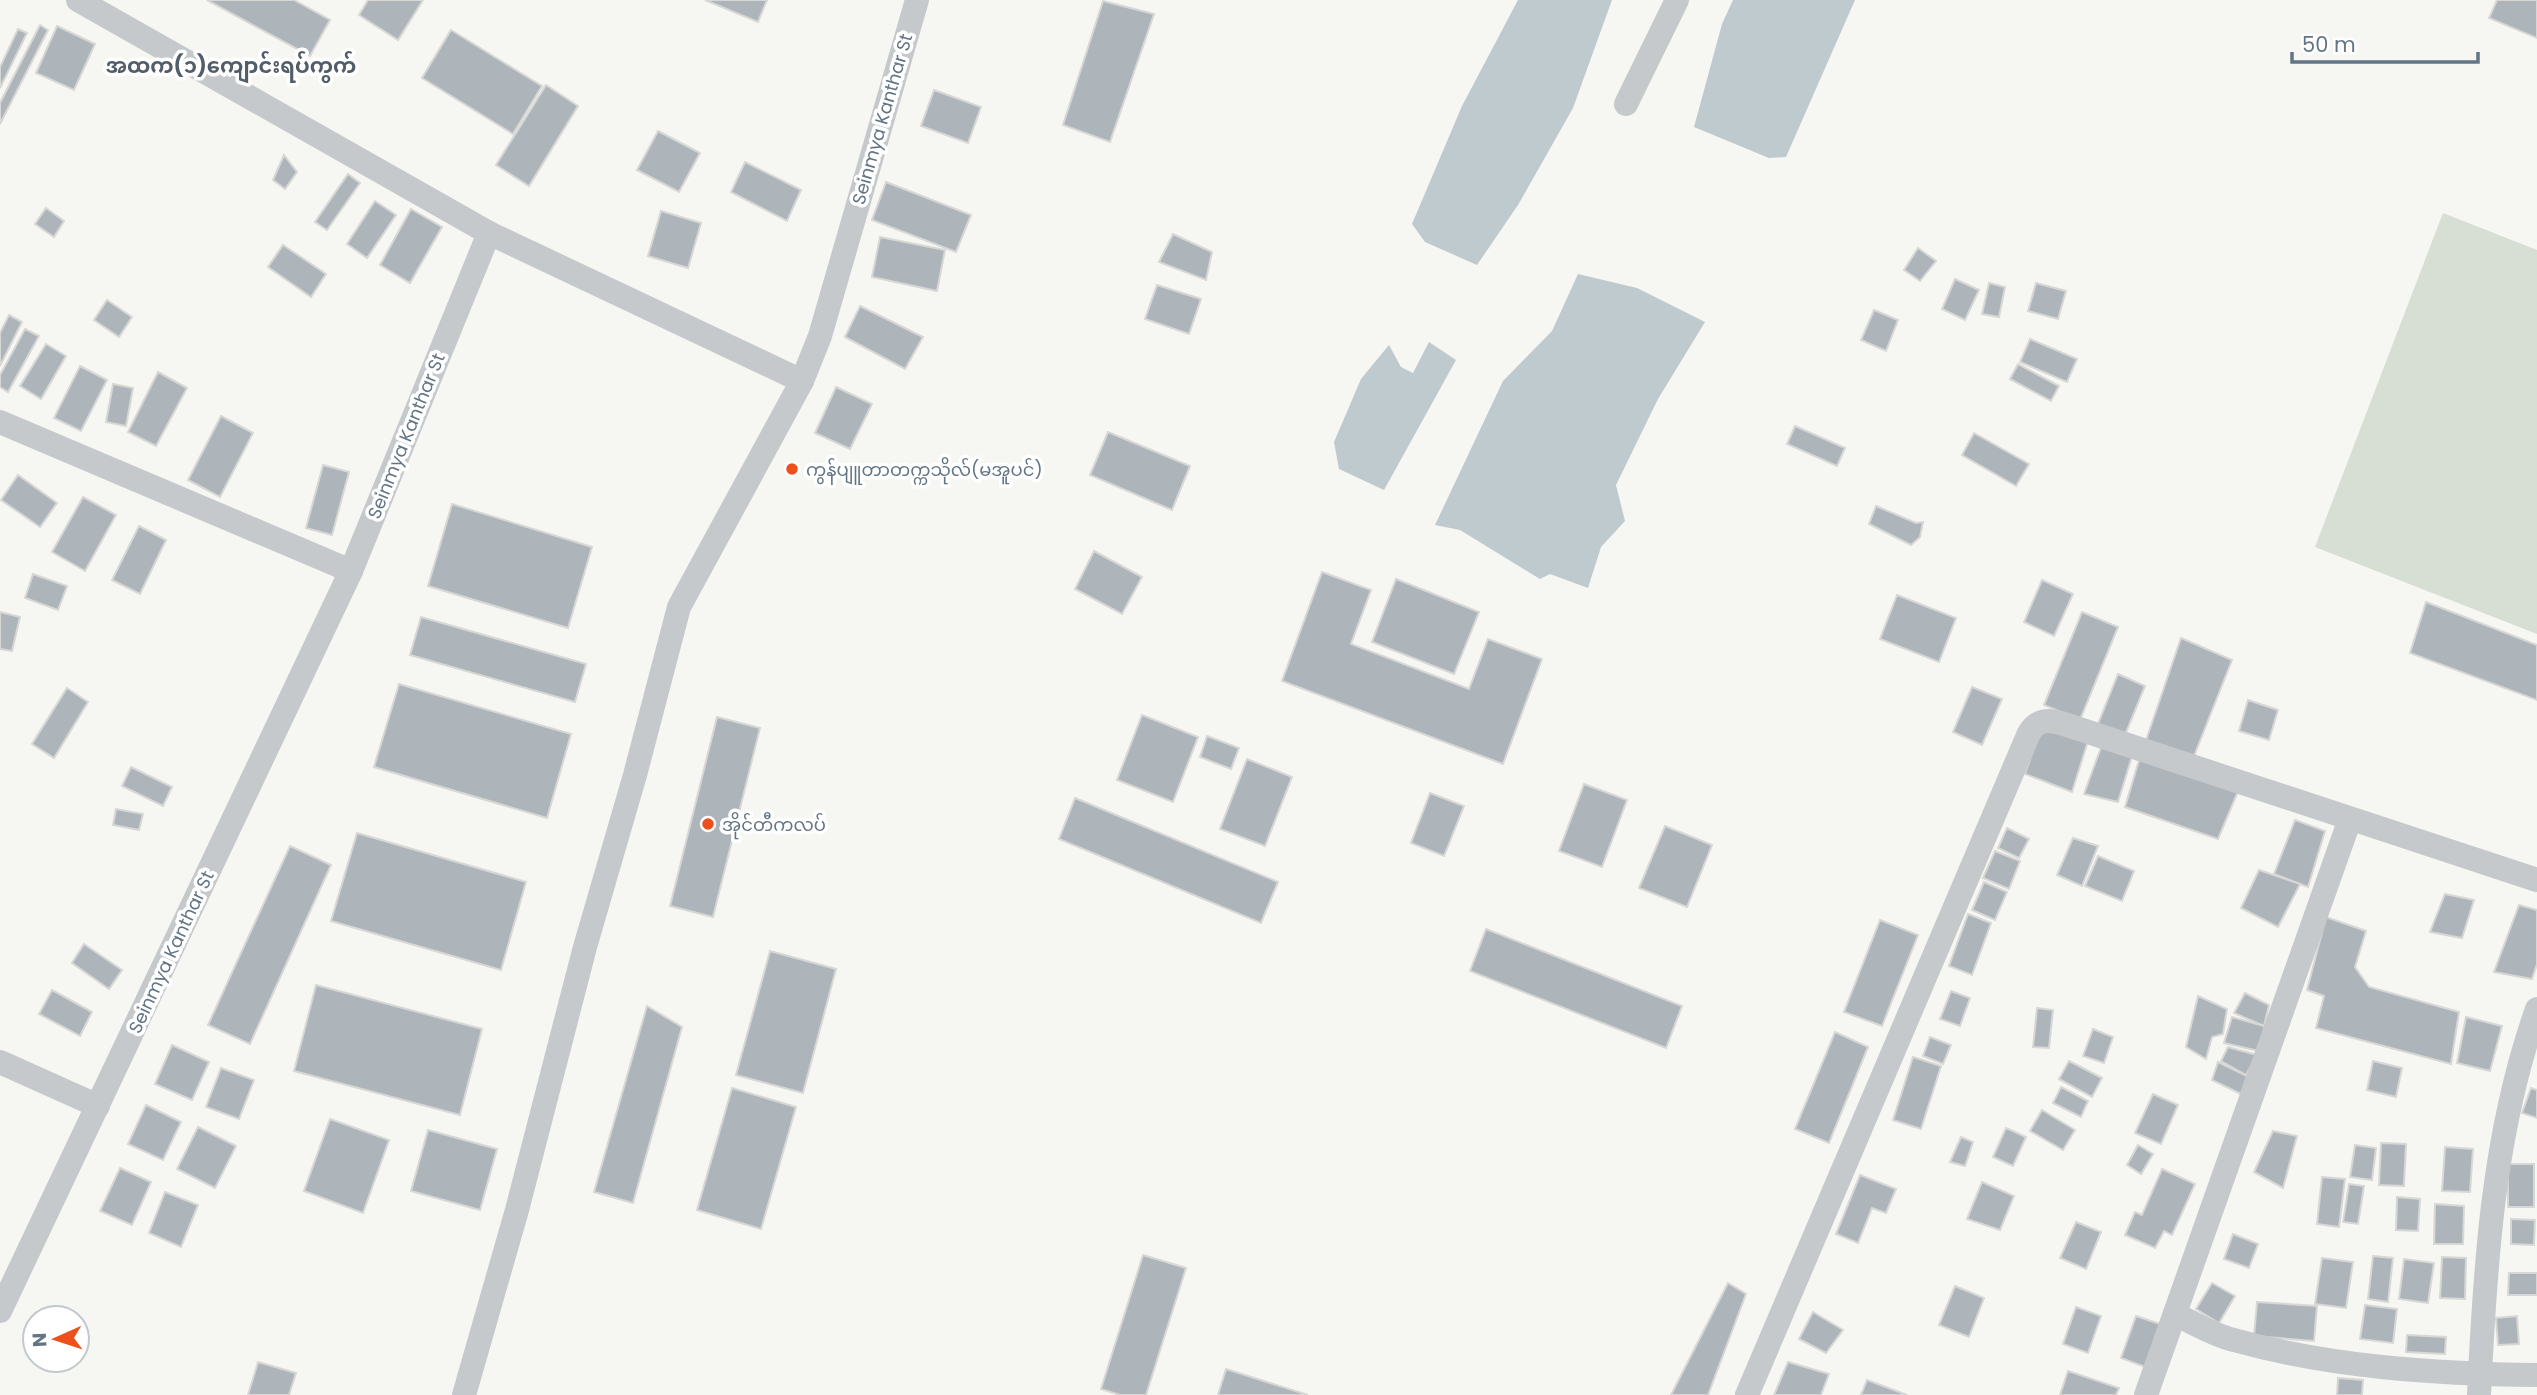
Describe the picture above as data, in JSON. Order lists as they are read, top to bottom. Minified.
{"streets":{"street":["Seinmya Kanthar St"]},"districts":["အထက(၁)ကျောင်းရပ်ကွက်"],"places":["ကွန်ပျူတာတက္ကသိုလ်(မအူပင်)","အိုင်တီကလပ်"],"scale_bar":"50 m","north":"left"}
